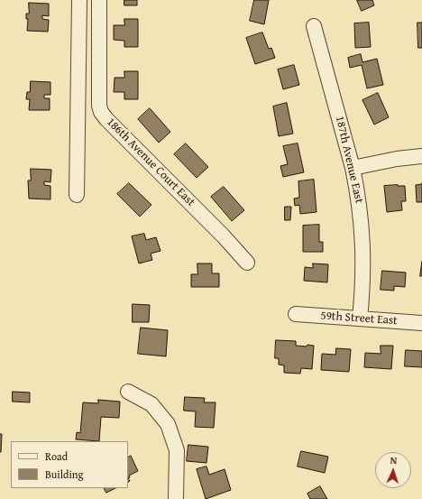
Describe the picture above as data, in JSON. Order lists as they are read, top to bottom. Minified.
{"streets":{"street":["187th Avenue East","186th Avenue Court East","59th Street East"]},"crossings":[["187th Avenue East","59th Street East"]],"legend":["Road","Building"],"north":"top"}
